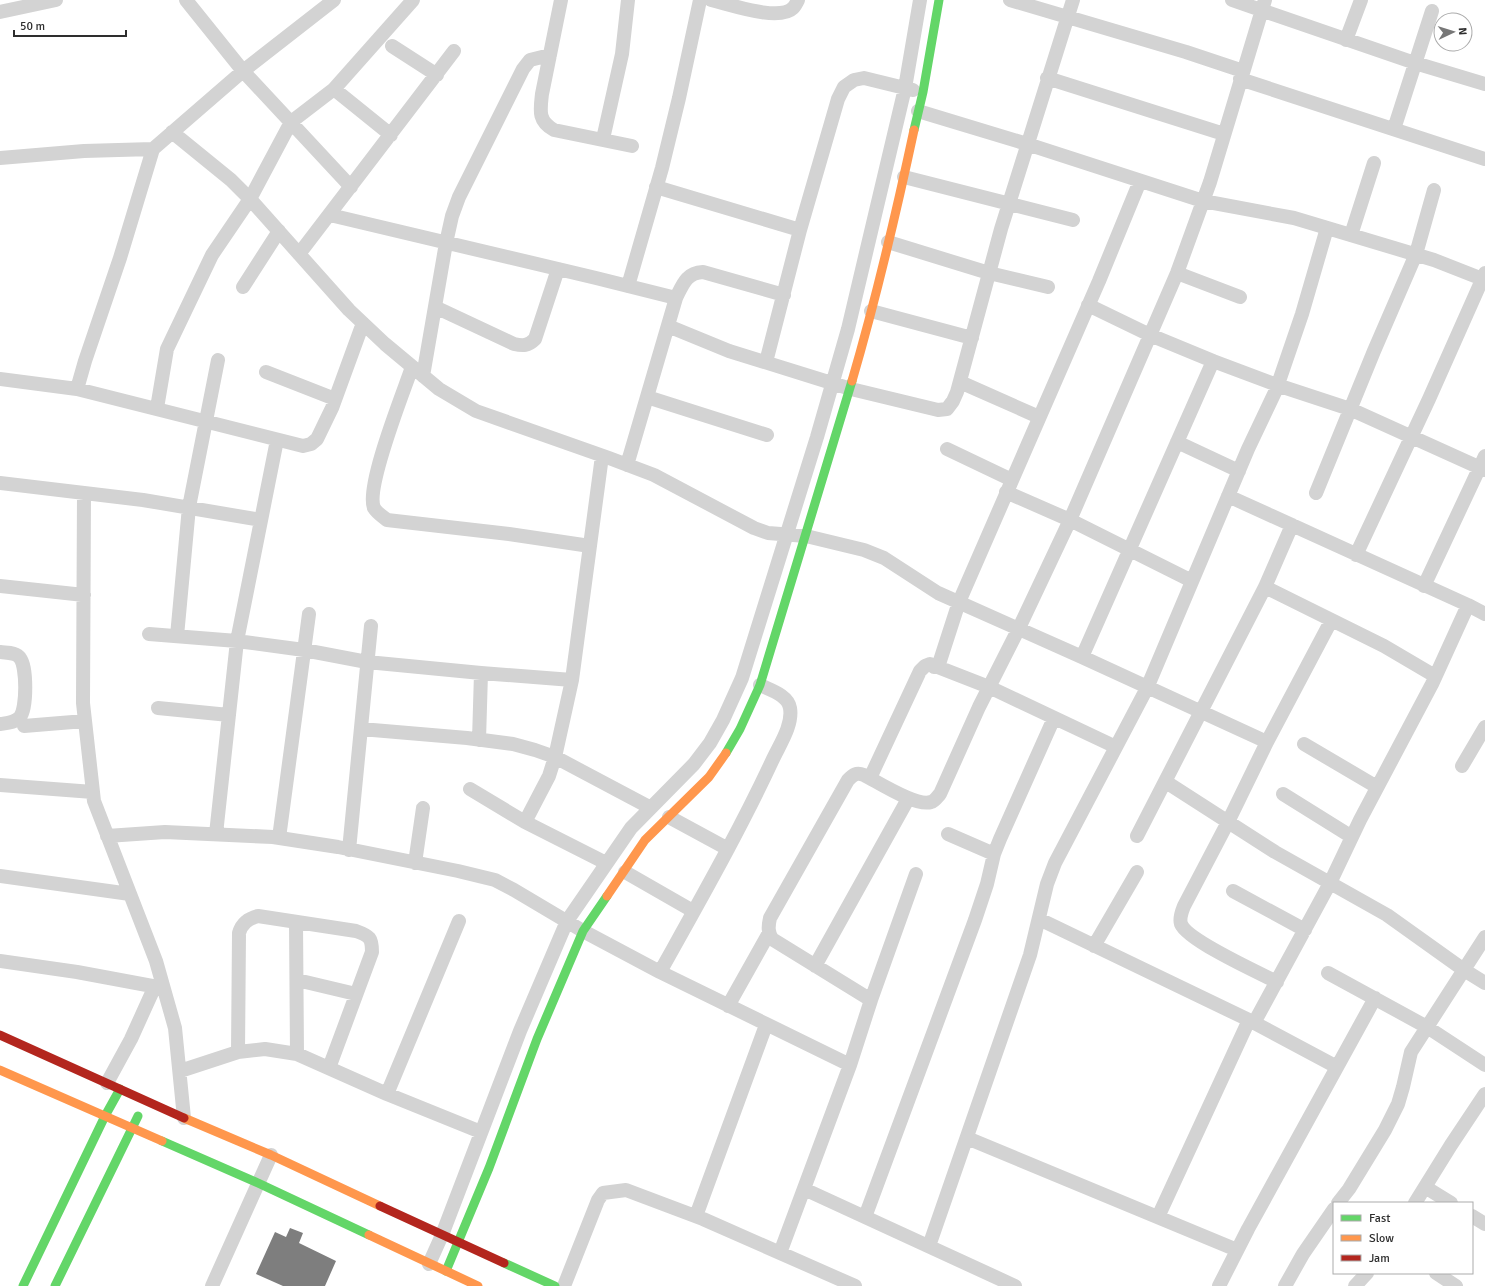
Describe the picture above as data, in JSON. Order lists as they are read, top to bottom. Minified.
{"legend":["Fast","Slow","Jam"],"scale_bar":"50 m","north":"right"}
